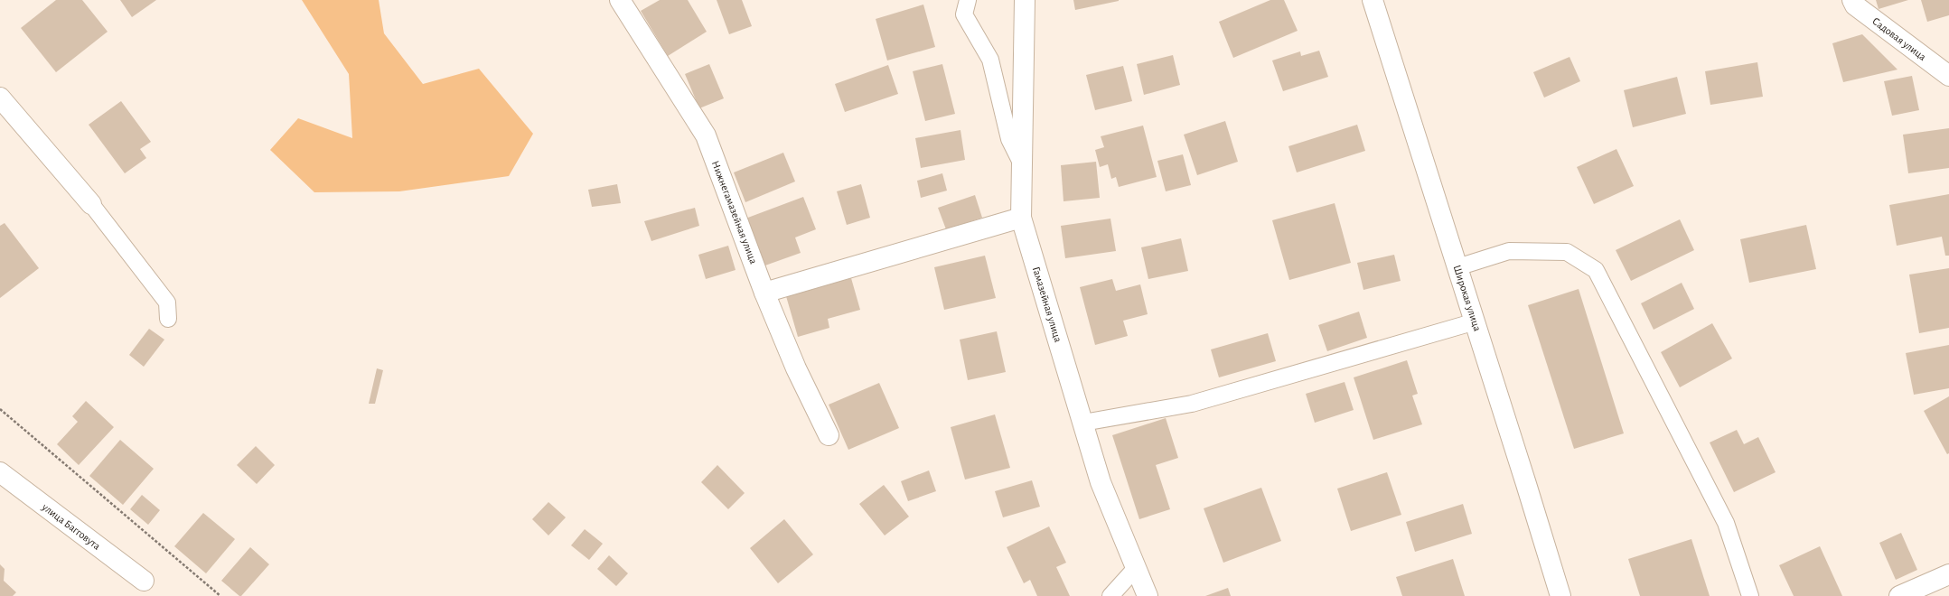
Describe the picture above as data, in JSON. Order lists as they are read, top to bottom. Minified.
{"streets":{"street":["Садовая улица","Нижнегамазейная улица","Широкая улица","Гамазейная улица","улица Багговута"]}}
